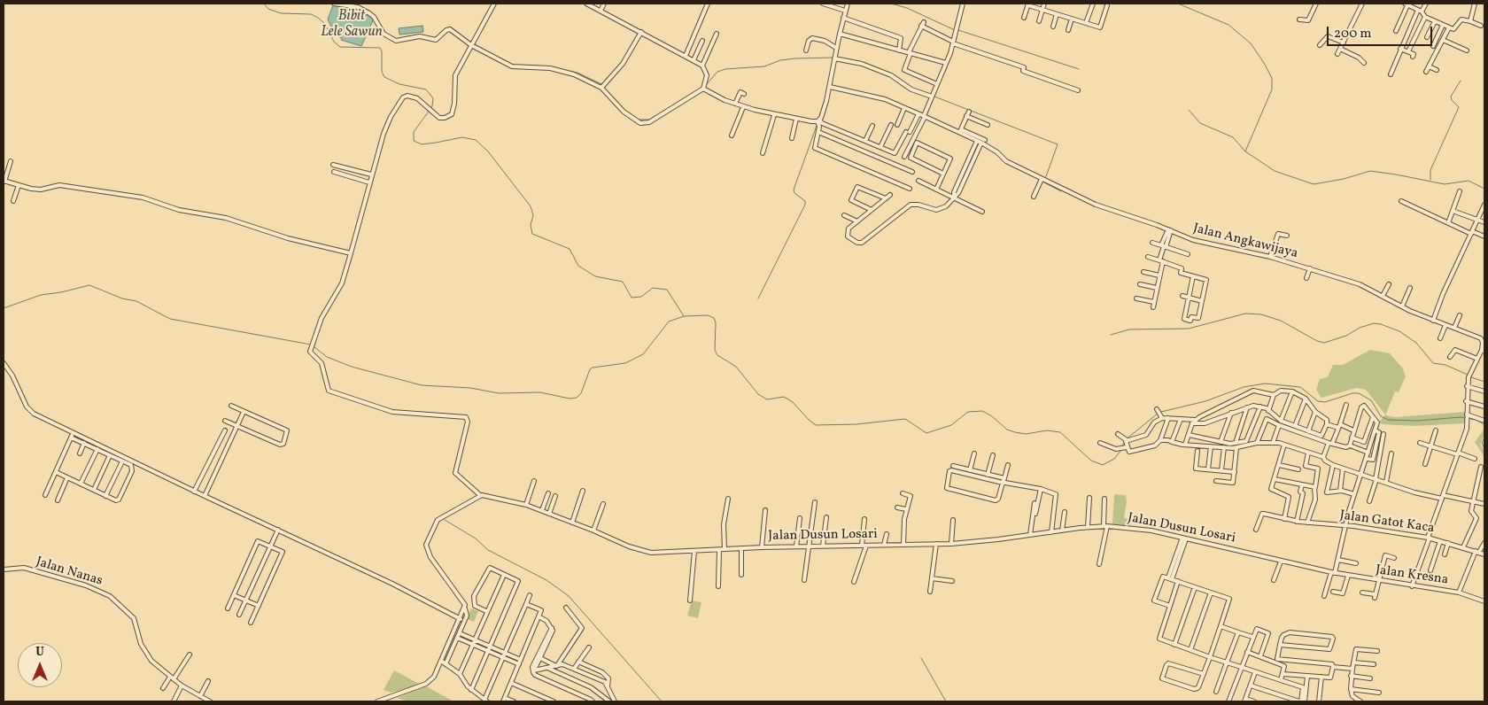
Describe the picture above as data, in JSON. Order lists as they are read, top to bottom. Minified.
{"streets":{"street":["Jalan Angkawijaya","Jalan Gatot Kaca","Jalan Dusun Losari","Jalan Nanas","Jalan Kresna"]},"crossings":[["Jalan Dusun Losari","Jalan Kresna"]],"water":["Bibit Lele Sawun"],"scale_bar":"200 m","north":"top"}
